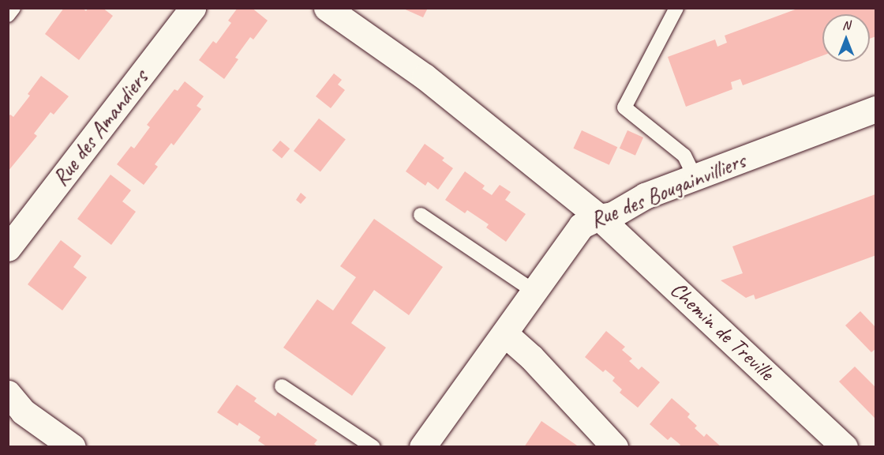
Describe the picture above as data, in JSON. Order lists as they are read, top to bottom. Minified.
{"streets":{"street":["Rue des Amandiers","Rue des Bougainvilliers","Chemin de Treville"]},"crossings":[["Rue des Bougainvilliers","Chemin de Treville"]],"north":"top"}
